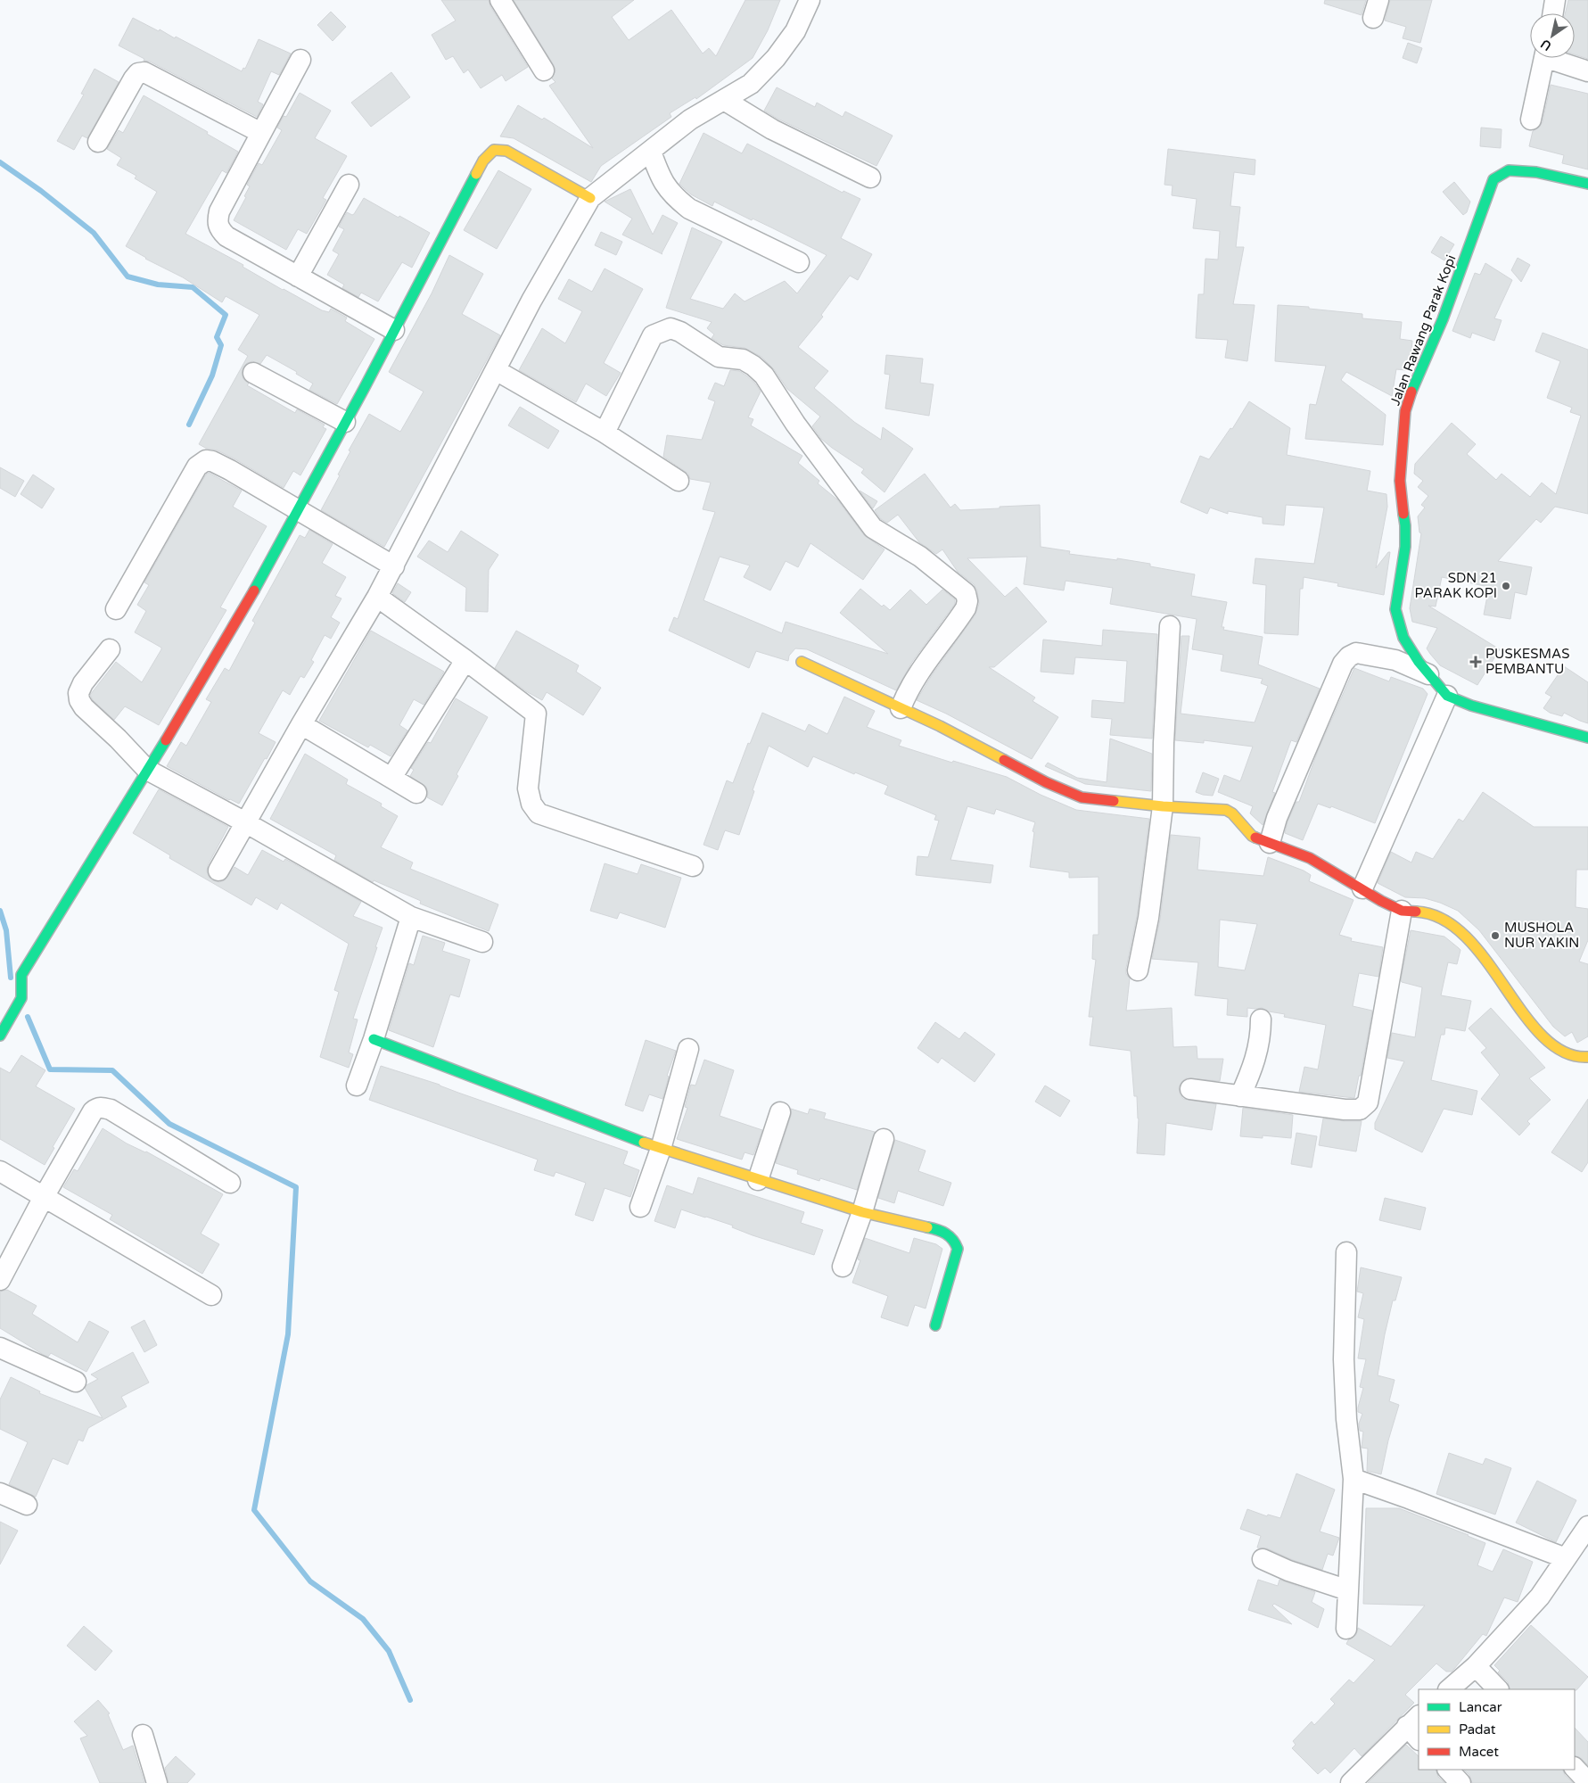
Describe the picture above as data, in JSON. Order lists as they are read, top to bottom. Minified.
{"streets":{"street":["Jalan Rawang Parak Kopi"]},"places":{"other":["SDN 21 PARAK KOPI","MUSHOLA NUR YAKIN"],"health":["PUSKESMAS PEMBANTU"]},"legend":["Lancar","Padat","Macet"],"north":"bottom left"}
